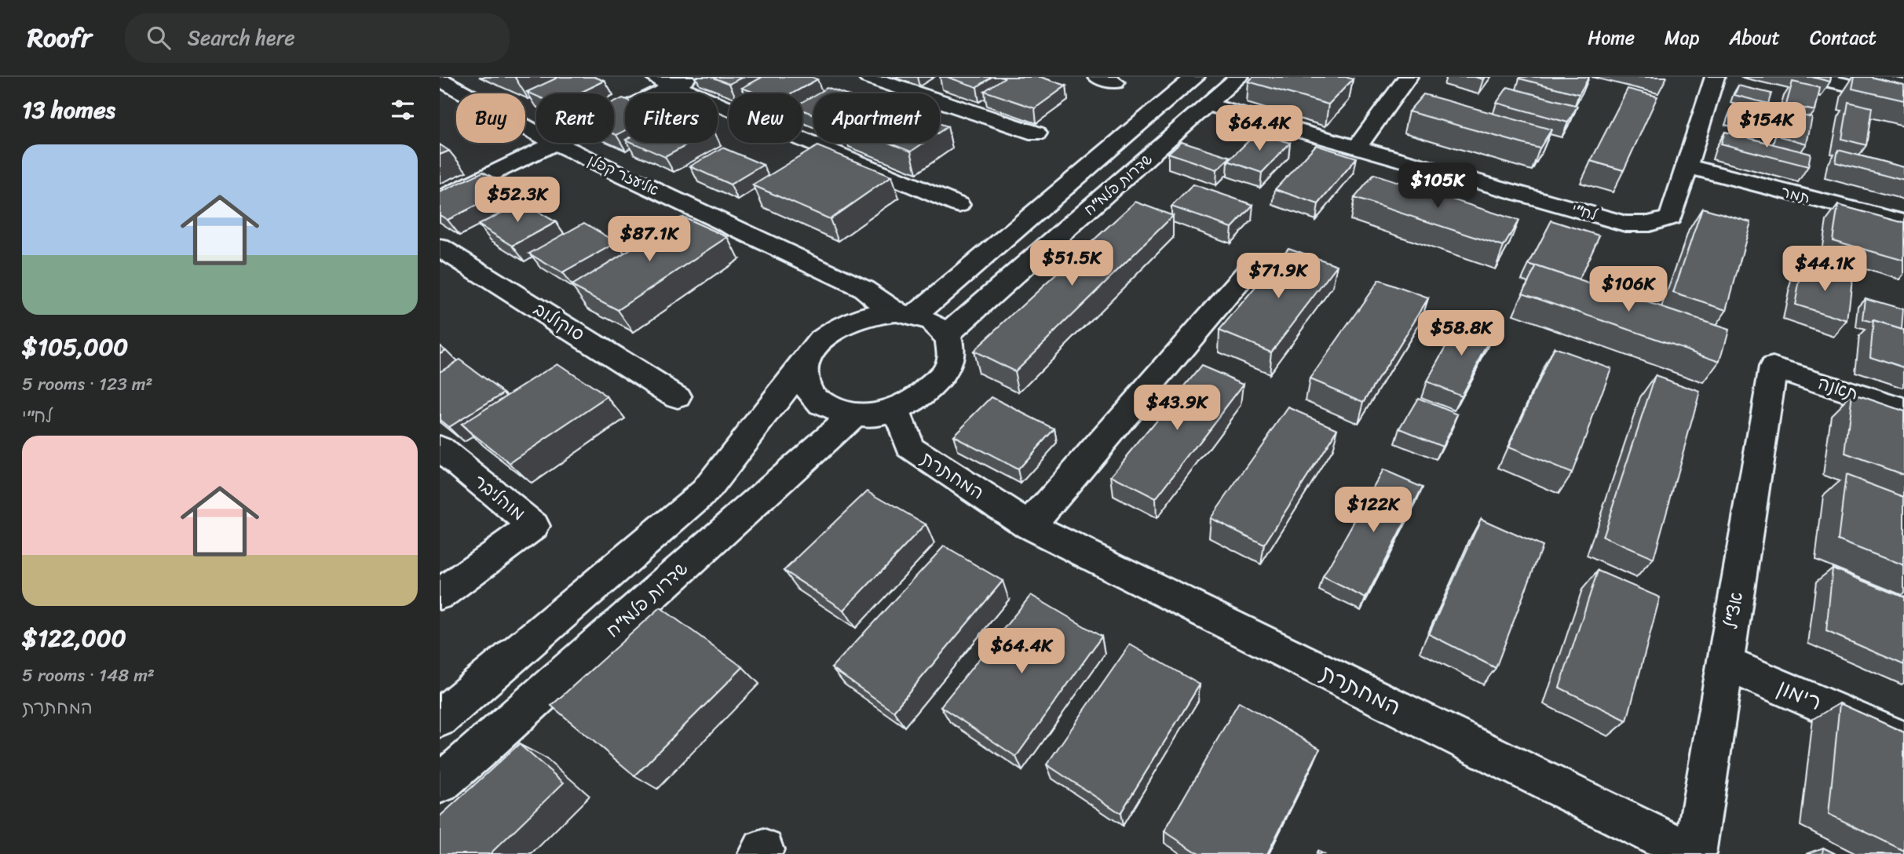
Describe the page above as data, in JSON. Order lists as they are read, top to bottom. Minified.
{"streets":{"street":["אליעזר קפלן","שדרות פלמ\"ח","תמר","לח\"י","סוקולוב","תאנה","המחתרת","מוהליבר","אצ\"ל","רימון"]},"crossings":[["אליעזר קפלן","שדרות פלמ\"ח"],["אליעזר קפלן","המחתרת"],["שדרות פלמ\"ח","לח\"י"],["שדרות פלמ\"ח","המחתרת"],["תמר","לח\"י"],["תאנה","אצ\"ל"],["המחתרת","אצ\"ל"],["אצ\"ל","רימון"]],"page":{"header":"Roofr","search":"Search here","nav":["Home","Map","About","Contact"],"heading":"13 homes","chip":["Buy","Rent","Filters","New","Apartment"],"price":["$154K","$64.4K","$105K","$52.3K","$87.1K","$51.5K","$44.1K","$71.9K","$106K","$58.8K","$43.9K","$122K","$64.4K"],"list":[{"name":"$105,000","note":"5 rooms · 123 m² · לח\"י"},{"name":"$122,000","note":"5 rooms · 148 m² · המחתרת"}]}}
